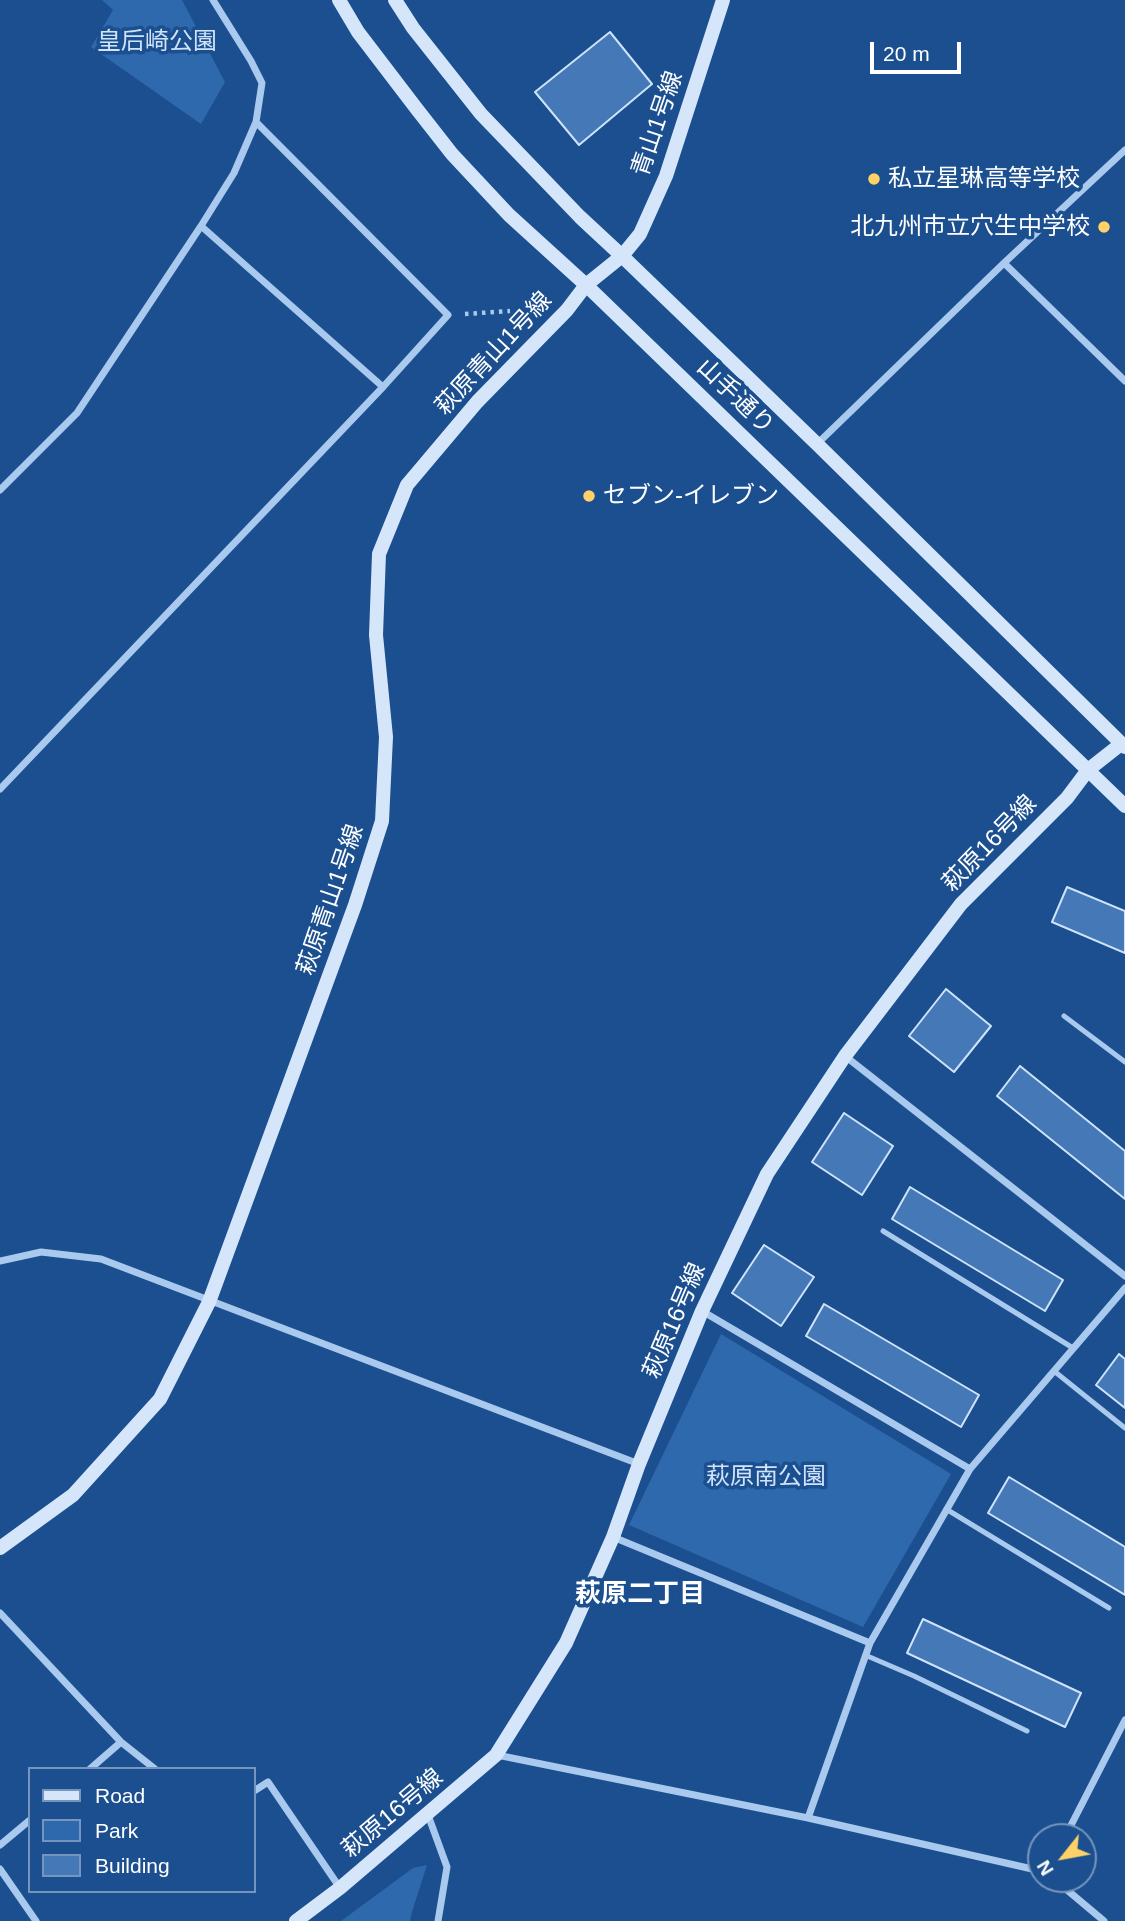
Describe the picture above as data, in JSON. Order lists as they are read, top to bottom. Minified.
{"streets":{"street":["青山1号線","萩原青山1号線","山手通り","萩原16号線"]},"crossings":[["青山1号線","萩原青山1号線"],["青山1号線","山手通り"],["萩原青山1号線","山手通り"],["山手通り","萩原16号線"]],"districts":["萩原二丁目"],"parks":["皇后崎公園","萩原南公園"],"places":["私立星琳高等学校","北九州市立穴生中学校","セブン-イレブン"],"legend":["Road","Park","Building"],"scale_bar":"20 m","north":"bottom left"}
